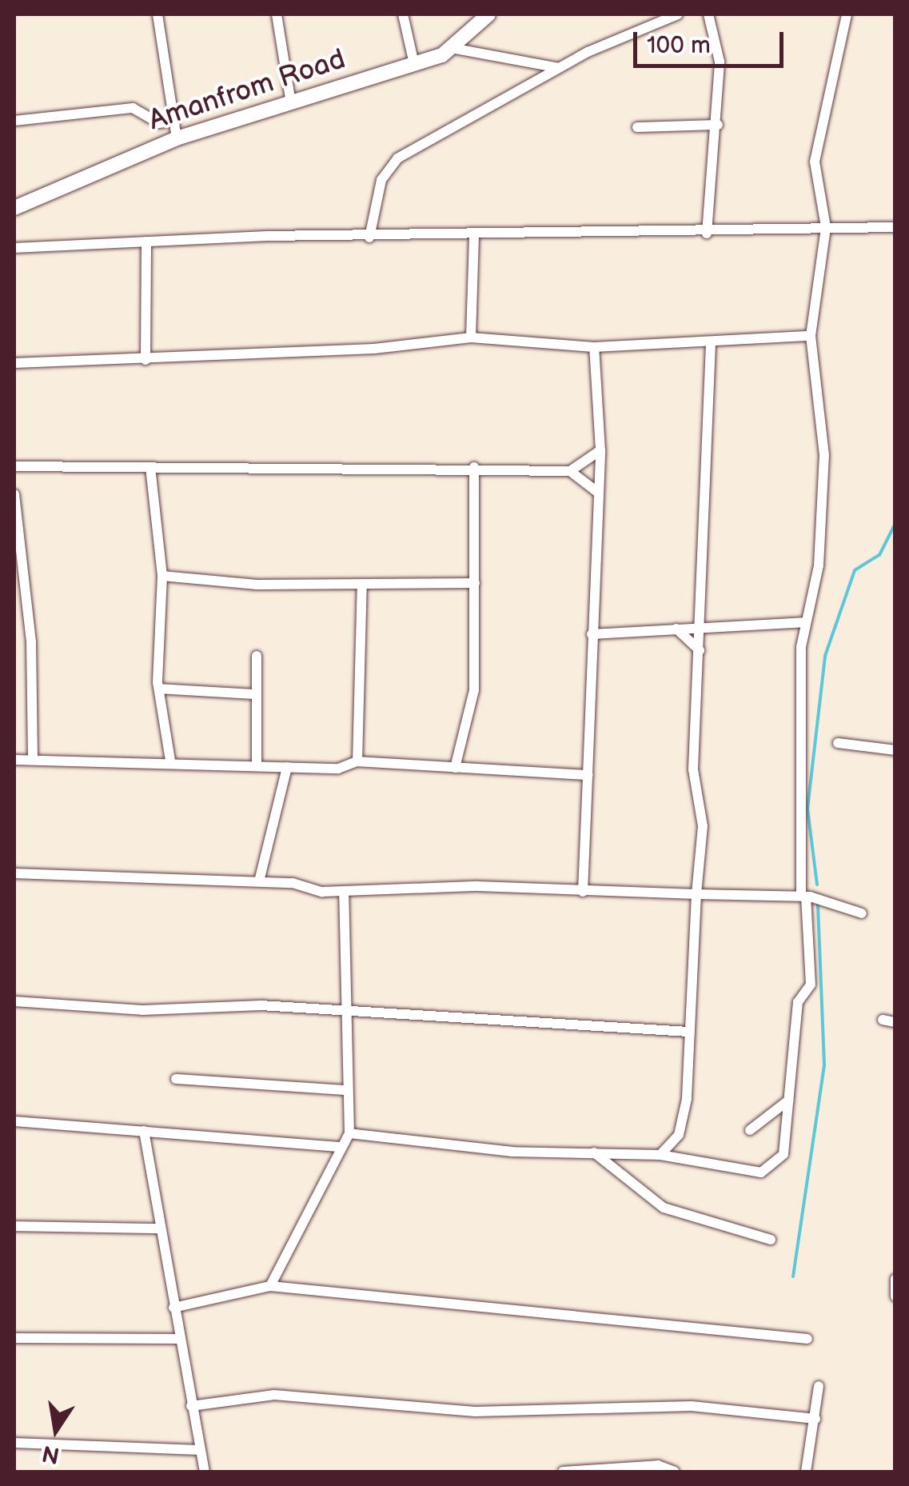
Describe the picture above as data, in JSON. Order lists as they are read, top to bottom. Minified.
{"streets":{"street":["Amanfrom Road"]},"scale_bar":"100 m","north":"bottom"}
